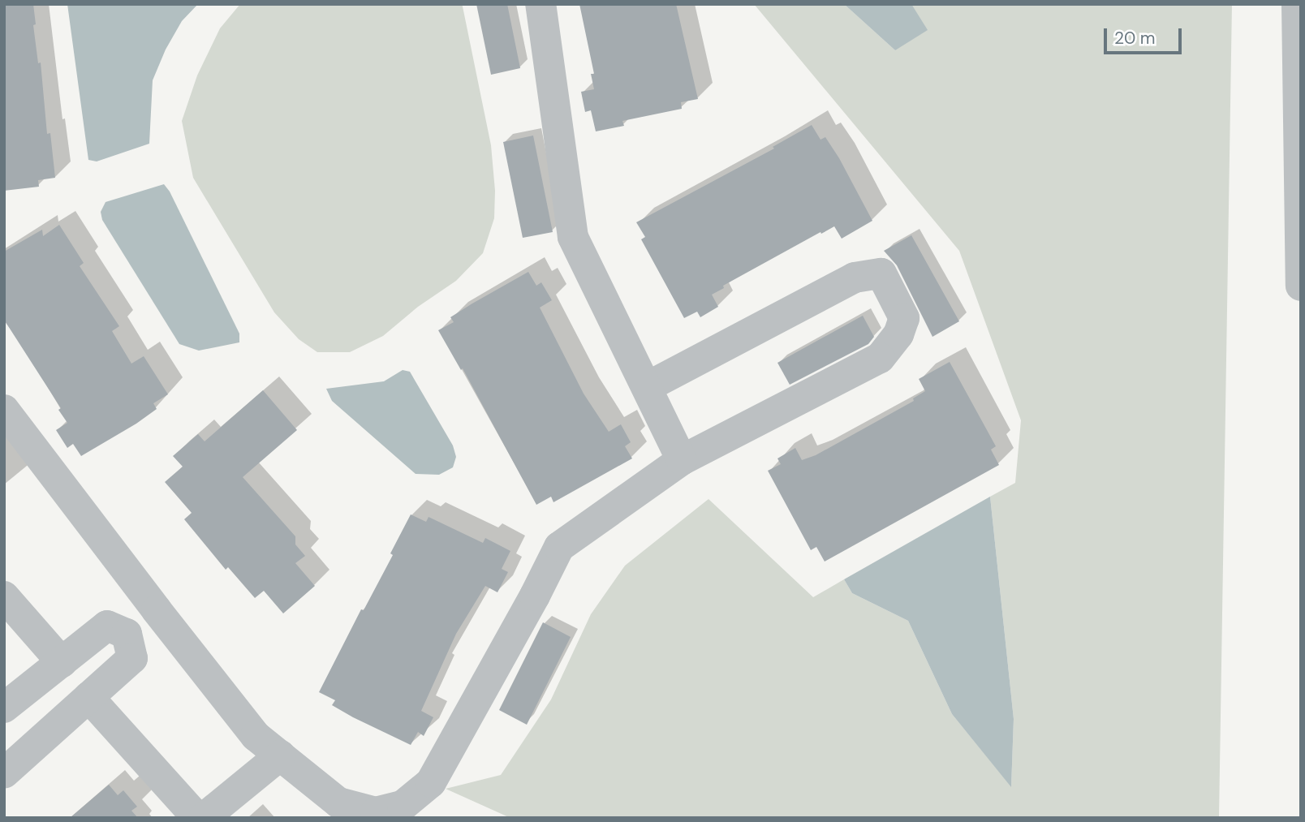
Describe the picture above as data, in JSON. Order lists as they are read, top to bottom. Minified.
{"scale_bar":"20 m"}
